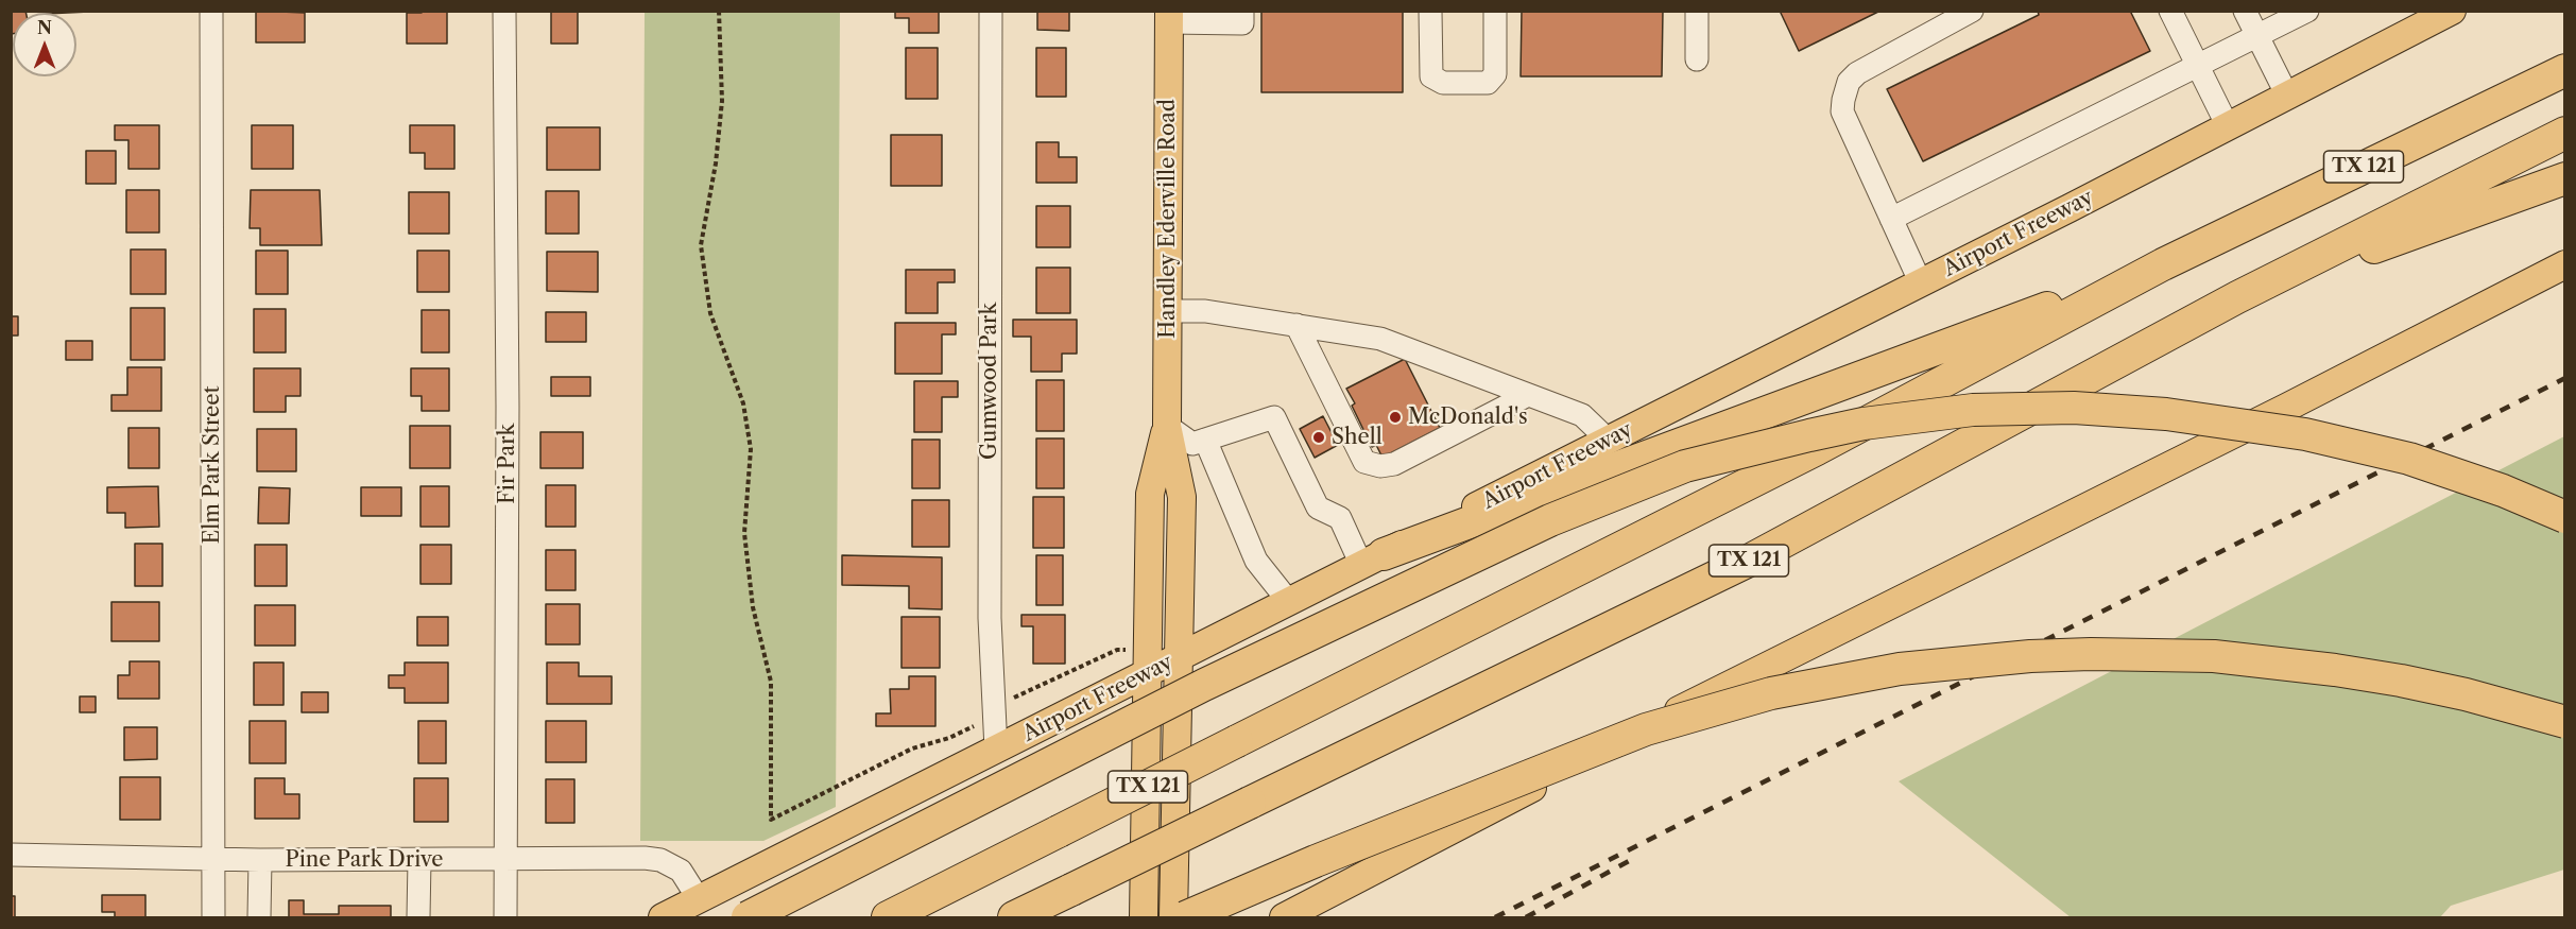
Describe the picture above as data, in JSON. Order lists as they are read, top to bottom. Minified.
{"streets":{"highway":["TX 121"],"main road":["Handley Ederville Road","Airport Freeway"],"street":["Gumwood Park","Fir Park","Elm Park Street","Pine Park Drive"]},"crossings":[["Handley Ederville Road","Airport Freeway"],["Airport Freeway","Gumwood Park"],["Airport Freeway","Pine Park Drive"],["Fir Park","Pine Park Drive"],["Elm Park Street","Pine Park Drive"]],"places":["McDonald's","Shell"],"north":"top"}
